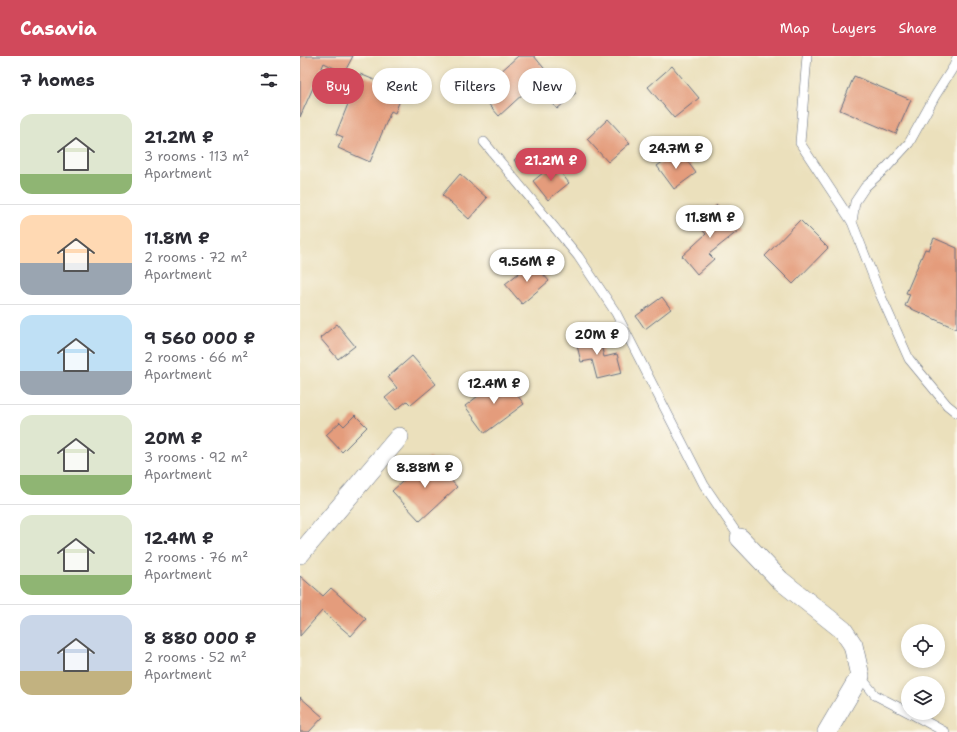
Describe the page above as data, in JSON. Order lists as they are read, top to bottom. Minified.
{"page":{"header":"Casavia","nav":["Map","Layers","Share"],"heading":"7 homes","chip":["Buy","Rent","Filters","New"],"list":[{"name":"21.2M ₽","note":"3 rooms · 113 m² · Apartment"},{"name":"11.8M ₽","note":"2 rooms · 72 m² · Apartment"},{"name":"9 560 000 ₽","note":"2 rooms · 66 m² · Apartment"},{"name":"20M ₽","note":"3 rooms · 92 m² · Apartment"},{"name":"12.4M ₽","note":"2 rooms · 76 m² · Apartment"},{"name":"8 880 000 ₽","note":"2 rooms · 52 m² · Apartment"}],"price":["24.7M ₽","21.2M ₽","11.8M ₽","9.56M ₽","20M ₽","12.4M ₽","8.88M ₽"]}}
